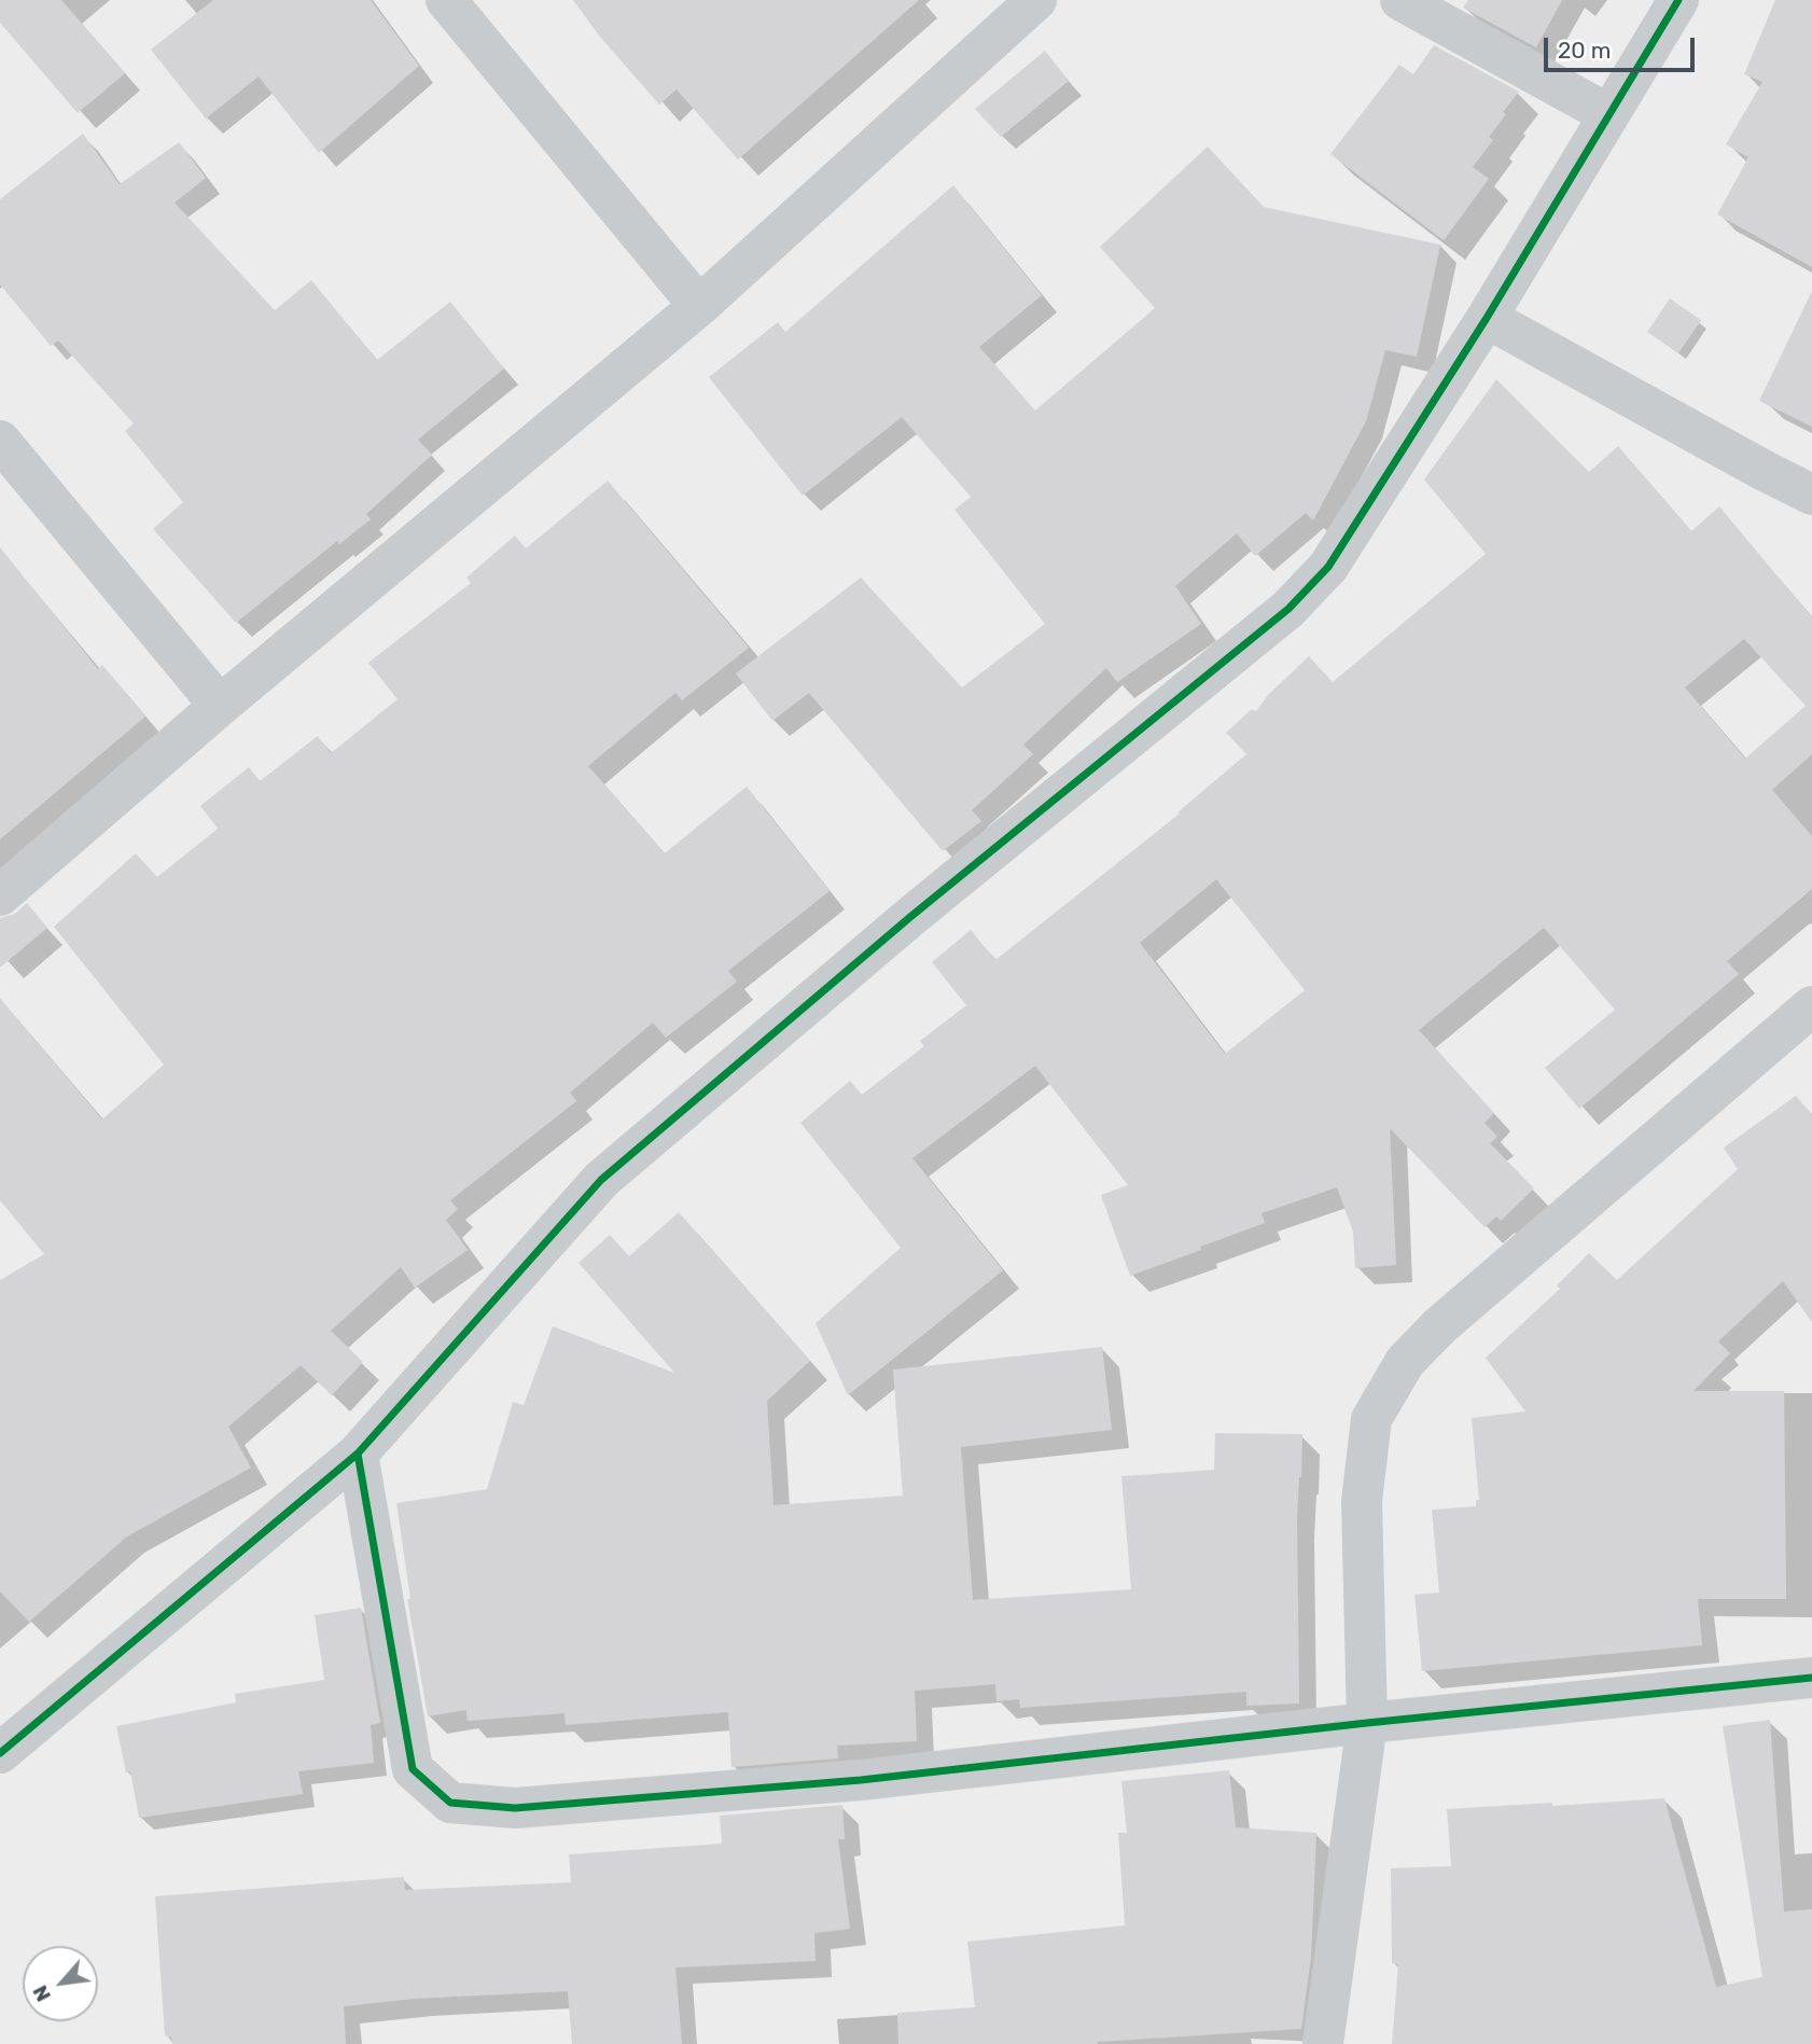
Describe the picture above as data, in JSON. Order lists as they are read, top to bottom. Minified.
{"scale_bar":"20 m","north":"bottom left"}
